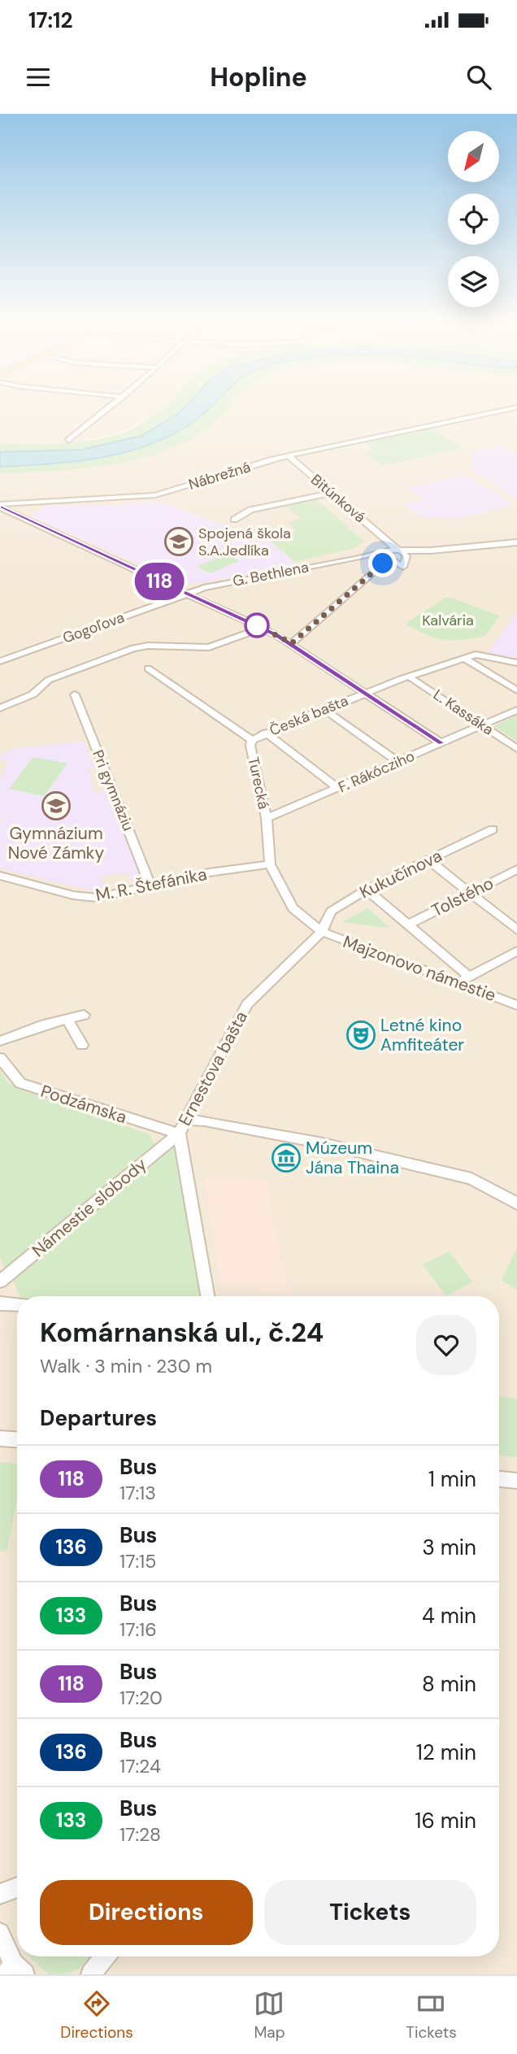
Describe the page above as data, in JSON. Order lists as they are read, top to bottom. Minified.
{"streets":{"street":["Nábrežná","Bitúnková","G. Bethlena","Gogoľova","L. Kassáka","Česká bašta","F. Rákócziho","Turecká","Pri gymnáziu","Kukučínova","M. R. Štefánika","Tolstého","Majzonovo námestie","Ernestova bašta","Podzámska","Námestie slobody"]},"crossings":[["Nábrežná","Bitúnková"],["Bitúnková","G. Bethlena"],["G. Bethlena","Gogoľova"],["L. Kassáka","Česká bašta"],["L. Kassáka","F. Rákócziho"],["Česká bašta","Turecká"],["F. Rákócziho","Turecká"],["Turecká","Kukučínova"],["Turecká","M. R. Štefánika"],["Turecká","Majzonovo námestie"],["Turecká","Ernestova bašta"],["Pri gymnáziu","M. R. Štefánika"],["Kukučínova","Majzonovo námestie"],["Kukučínova","Ernestova bašta"],["Tolstého","Majzonovo námestie"],["Majzonovo námestie","Ernestova bašta"],["Ernestova bašta","Podzámska"],["Ernestova bašta","Námestie slobody"],["Podzámska","Námestie slobody"]],"parks":["Kalvária"],"places":{"school or university":["Spojená škola S.A.Jedlíka","Gymnázium Nové Zámky"],"theatre":["Letné kino Amfiteáter"],"museum":["Múzeum Jána Thaina"]},"lines":["bus line 118"],"north":"bottom left","page":{"status":"17:12","header":"Hopline","on_map":"118","heading":[["Komárnanská ul., č.24","Walk · 3 min · 230 m"],"Departures"],"list":[{"mark":"118","name":"Bus","note":"17:13","value":"1 min"},{"mark":"136","name":"Bus","note":"17:15","value":"3 min"},{"mark":"133","name":"Bus","note":"17:16","value":"4 min"},{"mark":"118","name":"Bus","note":"17:20","value":"8 min"},{"mark":"136","name":"Bus","note":"17:24","value":"12 min"},{"mark":"133","name":"Bus","note":"17:28","value":"16 min"}],"buttons":["Directions","Tickets"],"tabs":["Directions","Map","Tickets"]}}
